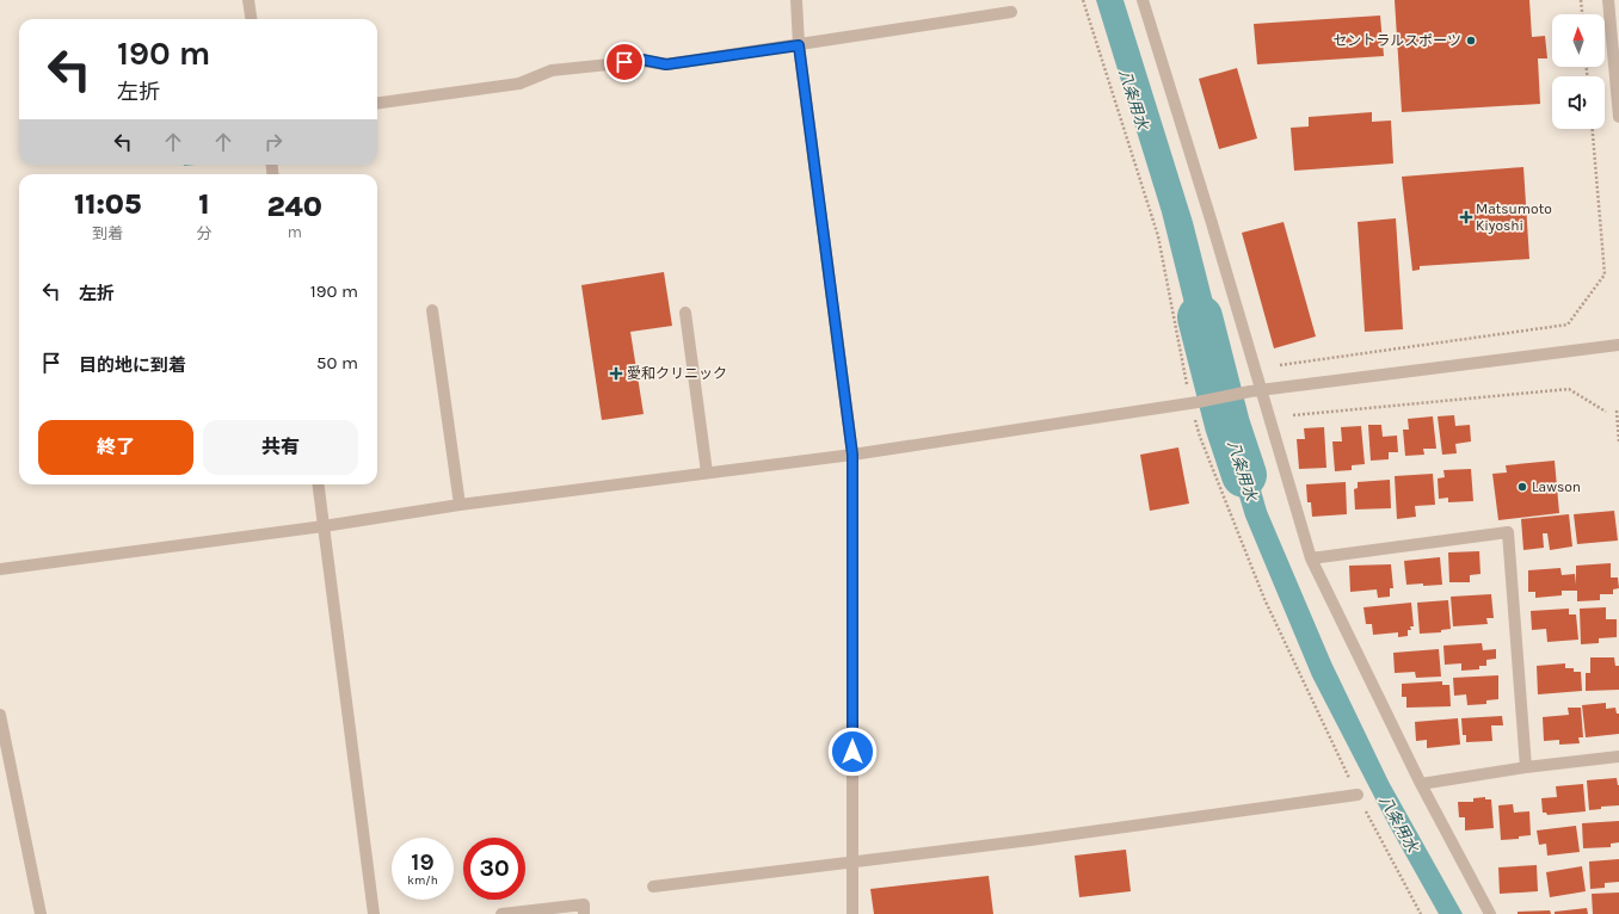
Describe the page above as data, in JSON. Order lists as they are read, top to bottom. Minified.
{"water":["八条用水"],"places":{"other":["セントラルスポーツ","Lawson"],"health":["Matsumoto Kiyoshi","愛和クリニック"]},"north":"top","page":{"turn":["190 m","左折"],"eta":["11:05","到着","1","分","240","m"],"list":[{"name":"左折","value":"190 m"},{"name":"目的地に到着","value":"50 m"}],"buttons":["終了","共有"],"speed":"19 km/h","limit":"30"}}
